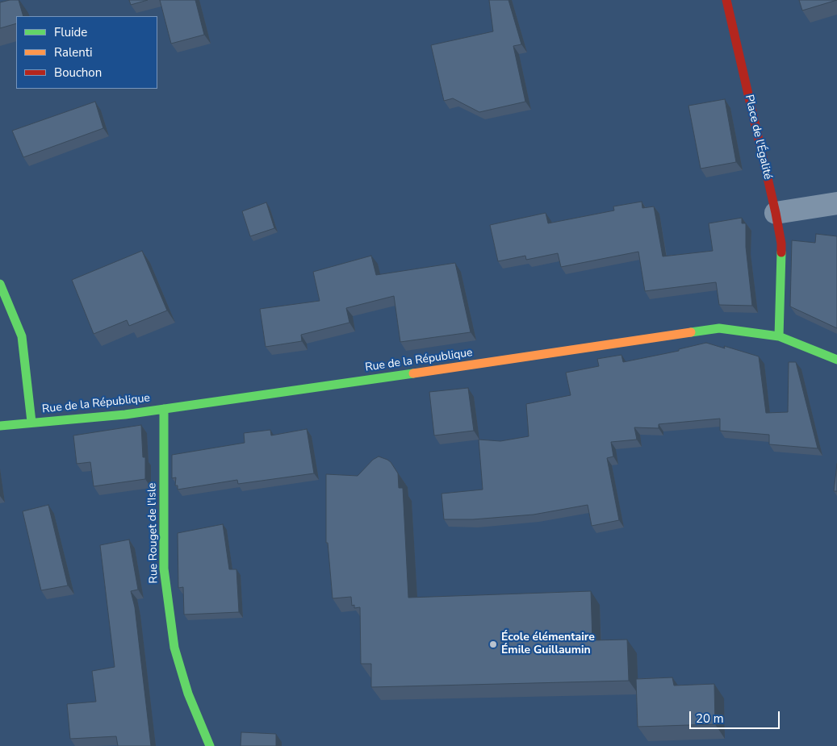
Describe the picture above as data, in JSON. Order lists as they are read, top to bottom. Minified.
{"streets":{"street":["Place de l'Égalité","Rue de la République","Rue Rouget de l'Isle"]},"crossings":[["Place de l'Égalité","Rue de la République"],["Rue de la République","Rue Rouget de l'Isle"]],"places":["École élémentaire Émile Guillaumin"],"legend":["Fluide","Ralenti","Bouchon"],"scale_bar":"20 m"}
